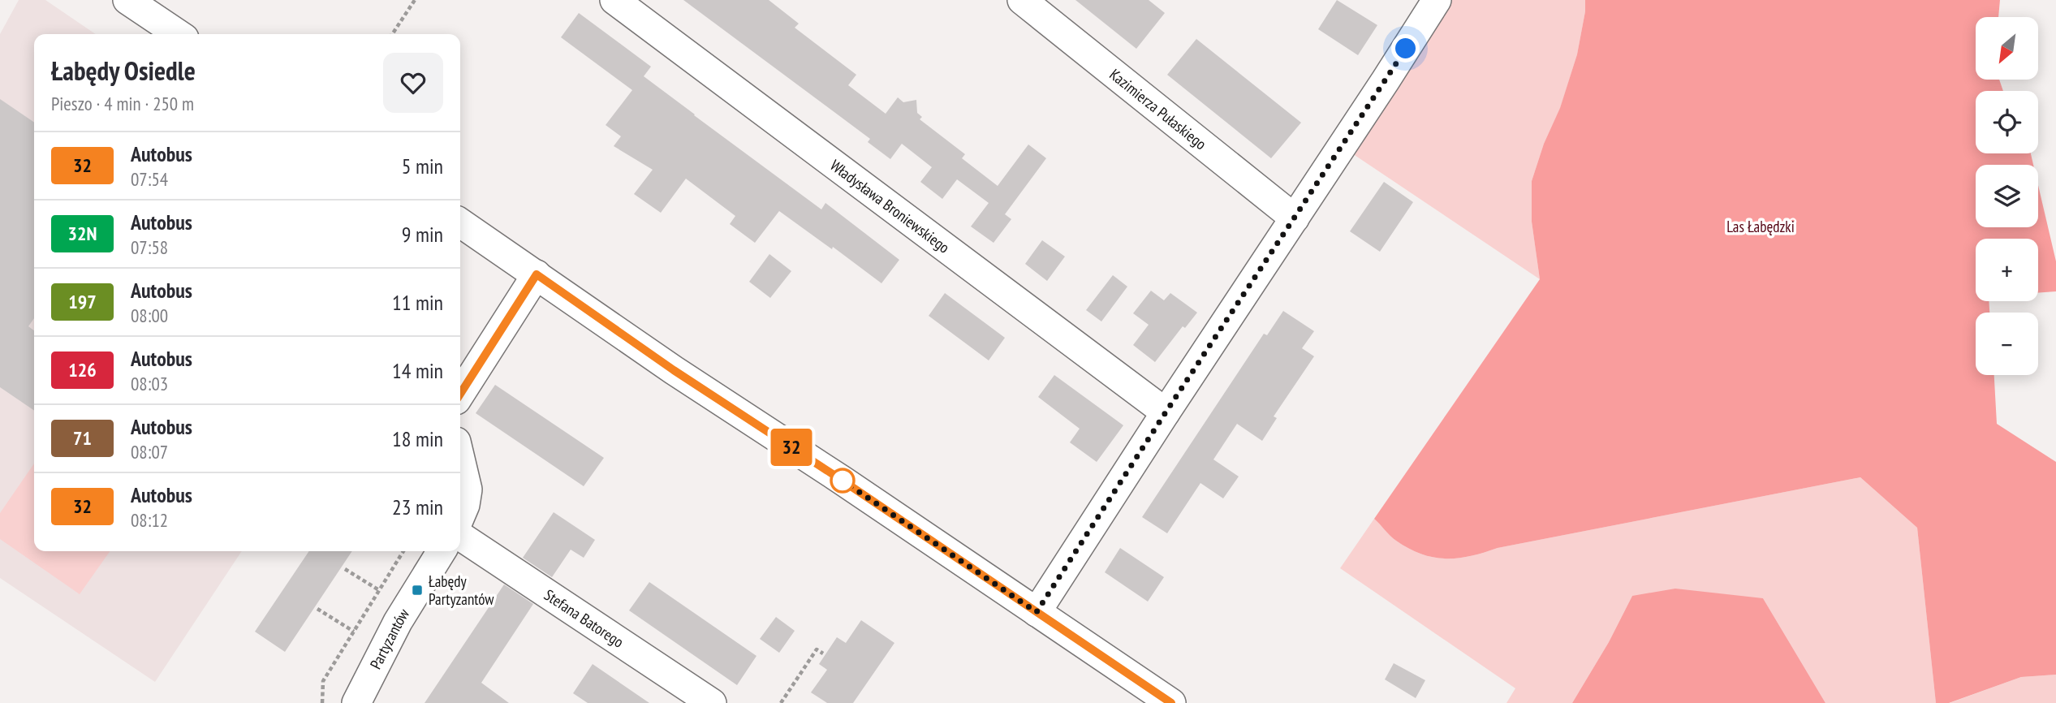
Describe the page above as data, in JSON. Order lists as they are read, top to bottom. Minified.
{"streets":{"street":["Kazimierza Pułaskiego","Władysława Broniewskiego","Stefana Batorego","Partyzantów"]},"parks":["Las Łabędzki"],"places":{"transit":["Łabędy Partyzantów"]},"lines":["bus line 32"],"north":"bottom left","page":{"on_map":"32","map_buttons":["+","−"],"heading":["Łabędy Osiedle","Pieszo · 4 min · 250 m"],"list":[{"mark":"32","name":"Autobus","note":"07:54","value":"5 min"},{"mark":"32N","name":"Autobus","note":"07:58","value":"9 min"},{"mark":"197","name":"Autobus","note":"08:00","value":"11 min"},{"mark":"126","name":"Autobus","note":"08:03","value":"14 min"},{"mark":"71","name":"Autobus","note":"08:07","value":"18 min"},{"mark":"32","name":"Autobus","note":"08:12","value":"23 min"}]}}
